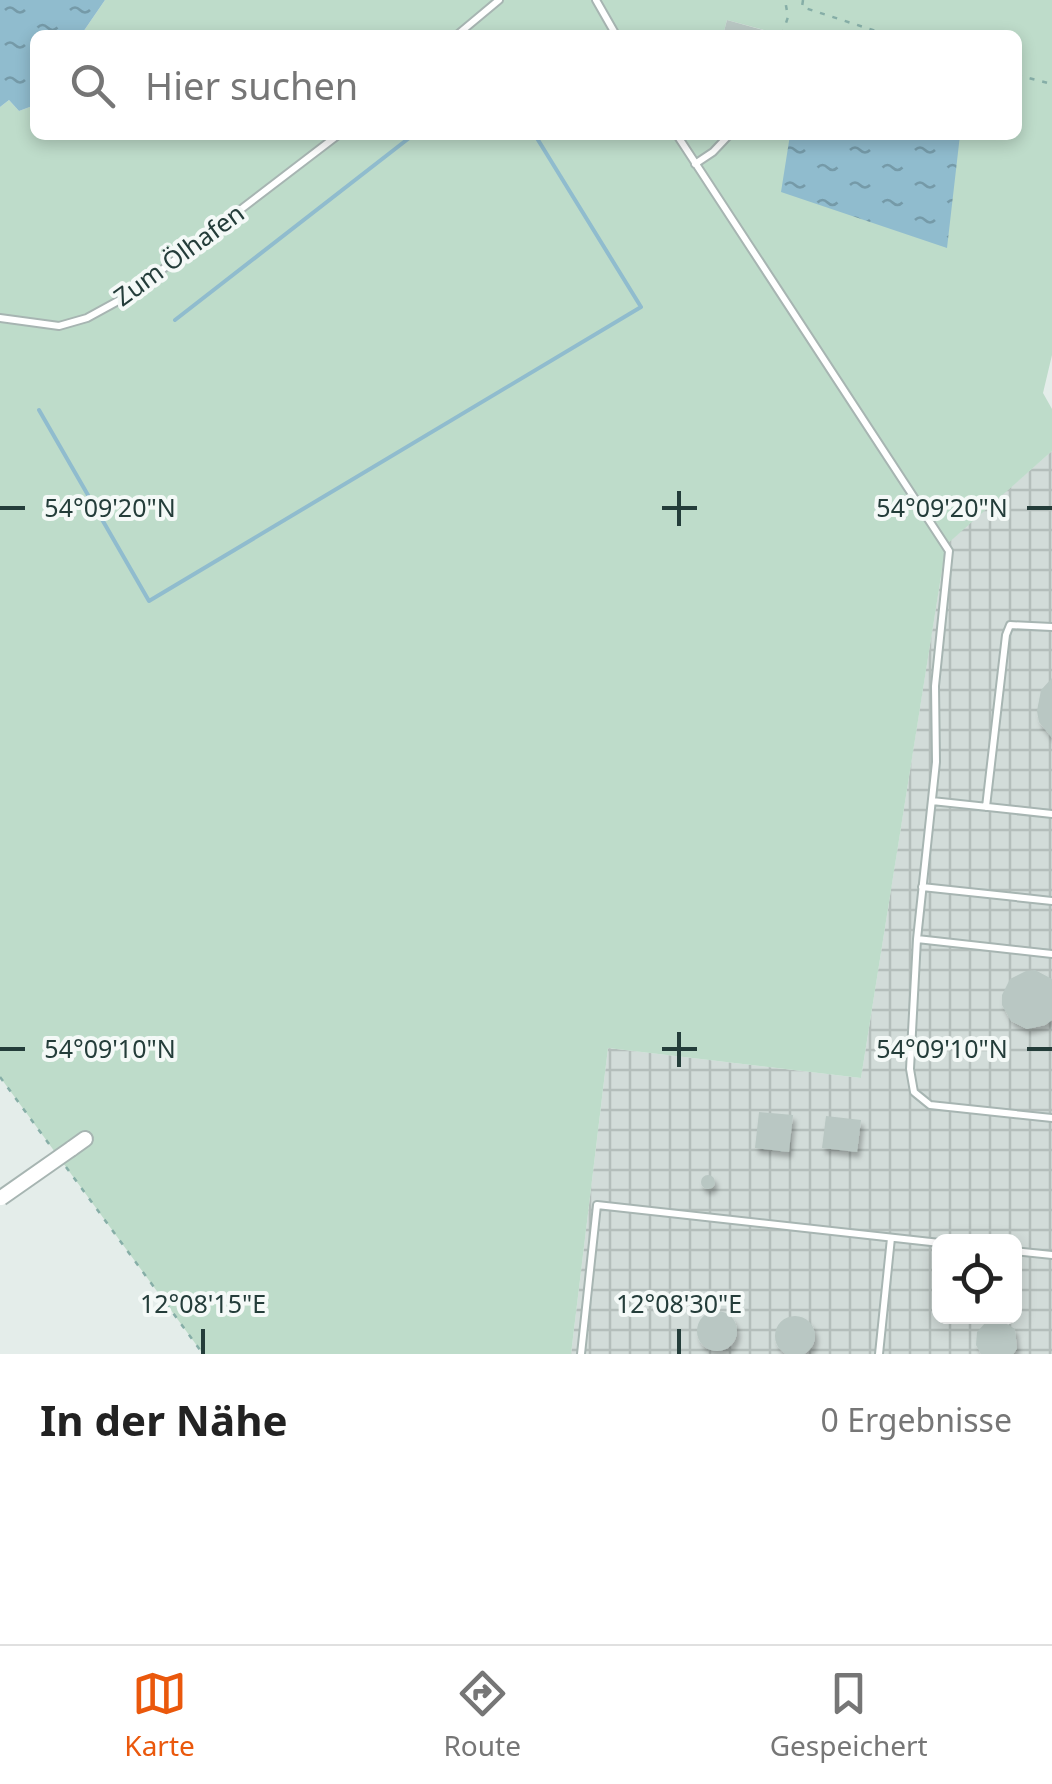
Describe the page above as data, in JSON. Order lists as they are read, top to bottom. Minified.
{"streets":{"lane":["Zum Ölhafen"]},"page":{"search":"Hier suchen","heading":["In der Nähe","0 Ergebnisse"],"nav":["Karte","Route","Gespeichert"]},"coordinates":["54°09'20\"N","54°09'10\"N","12°08'15\"E","12°08'30\"E"]}
